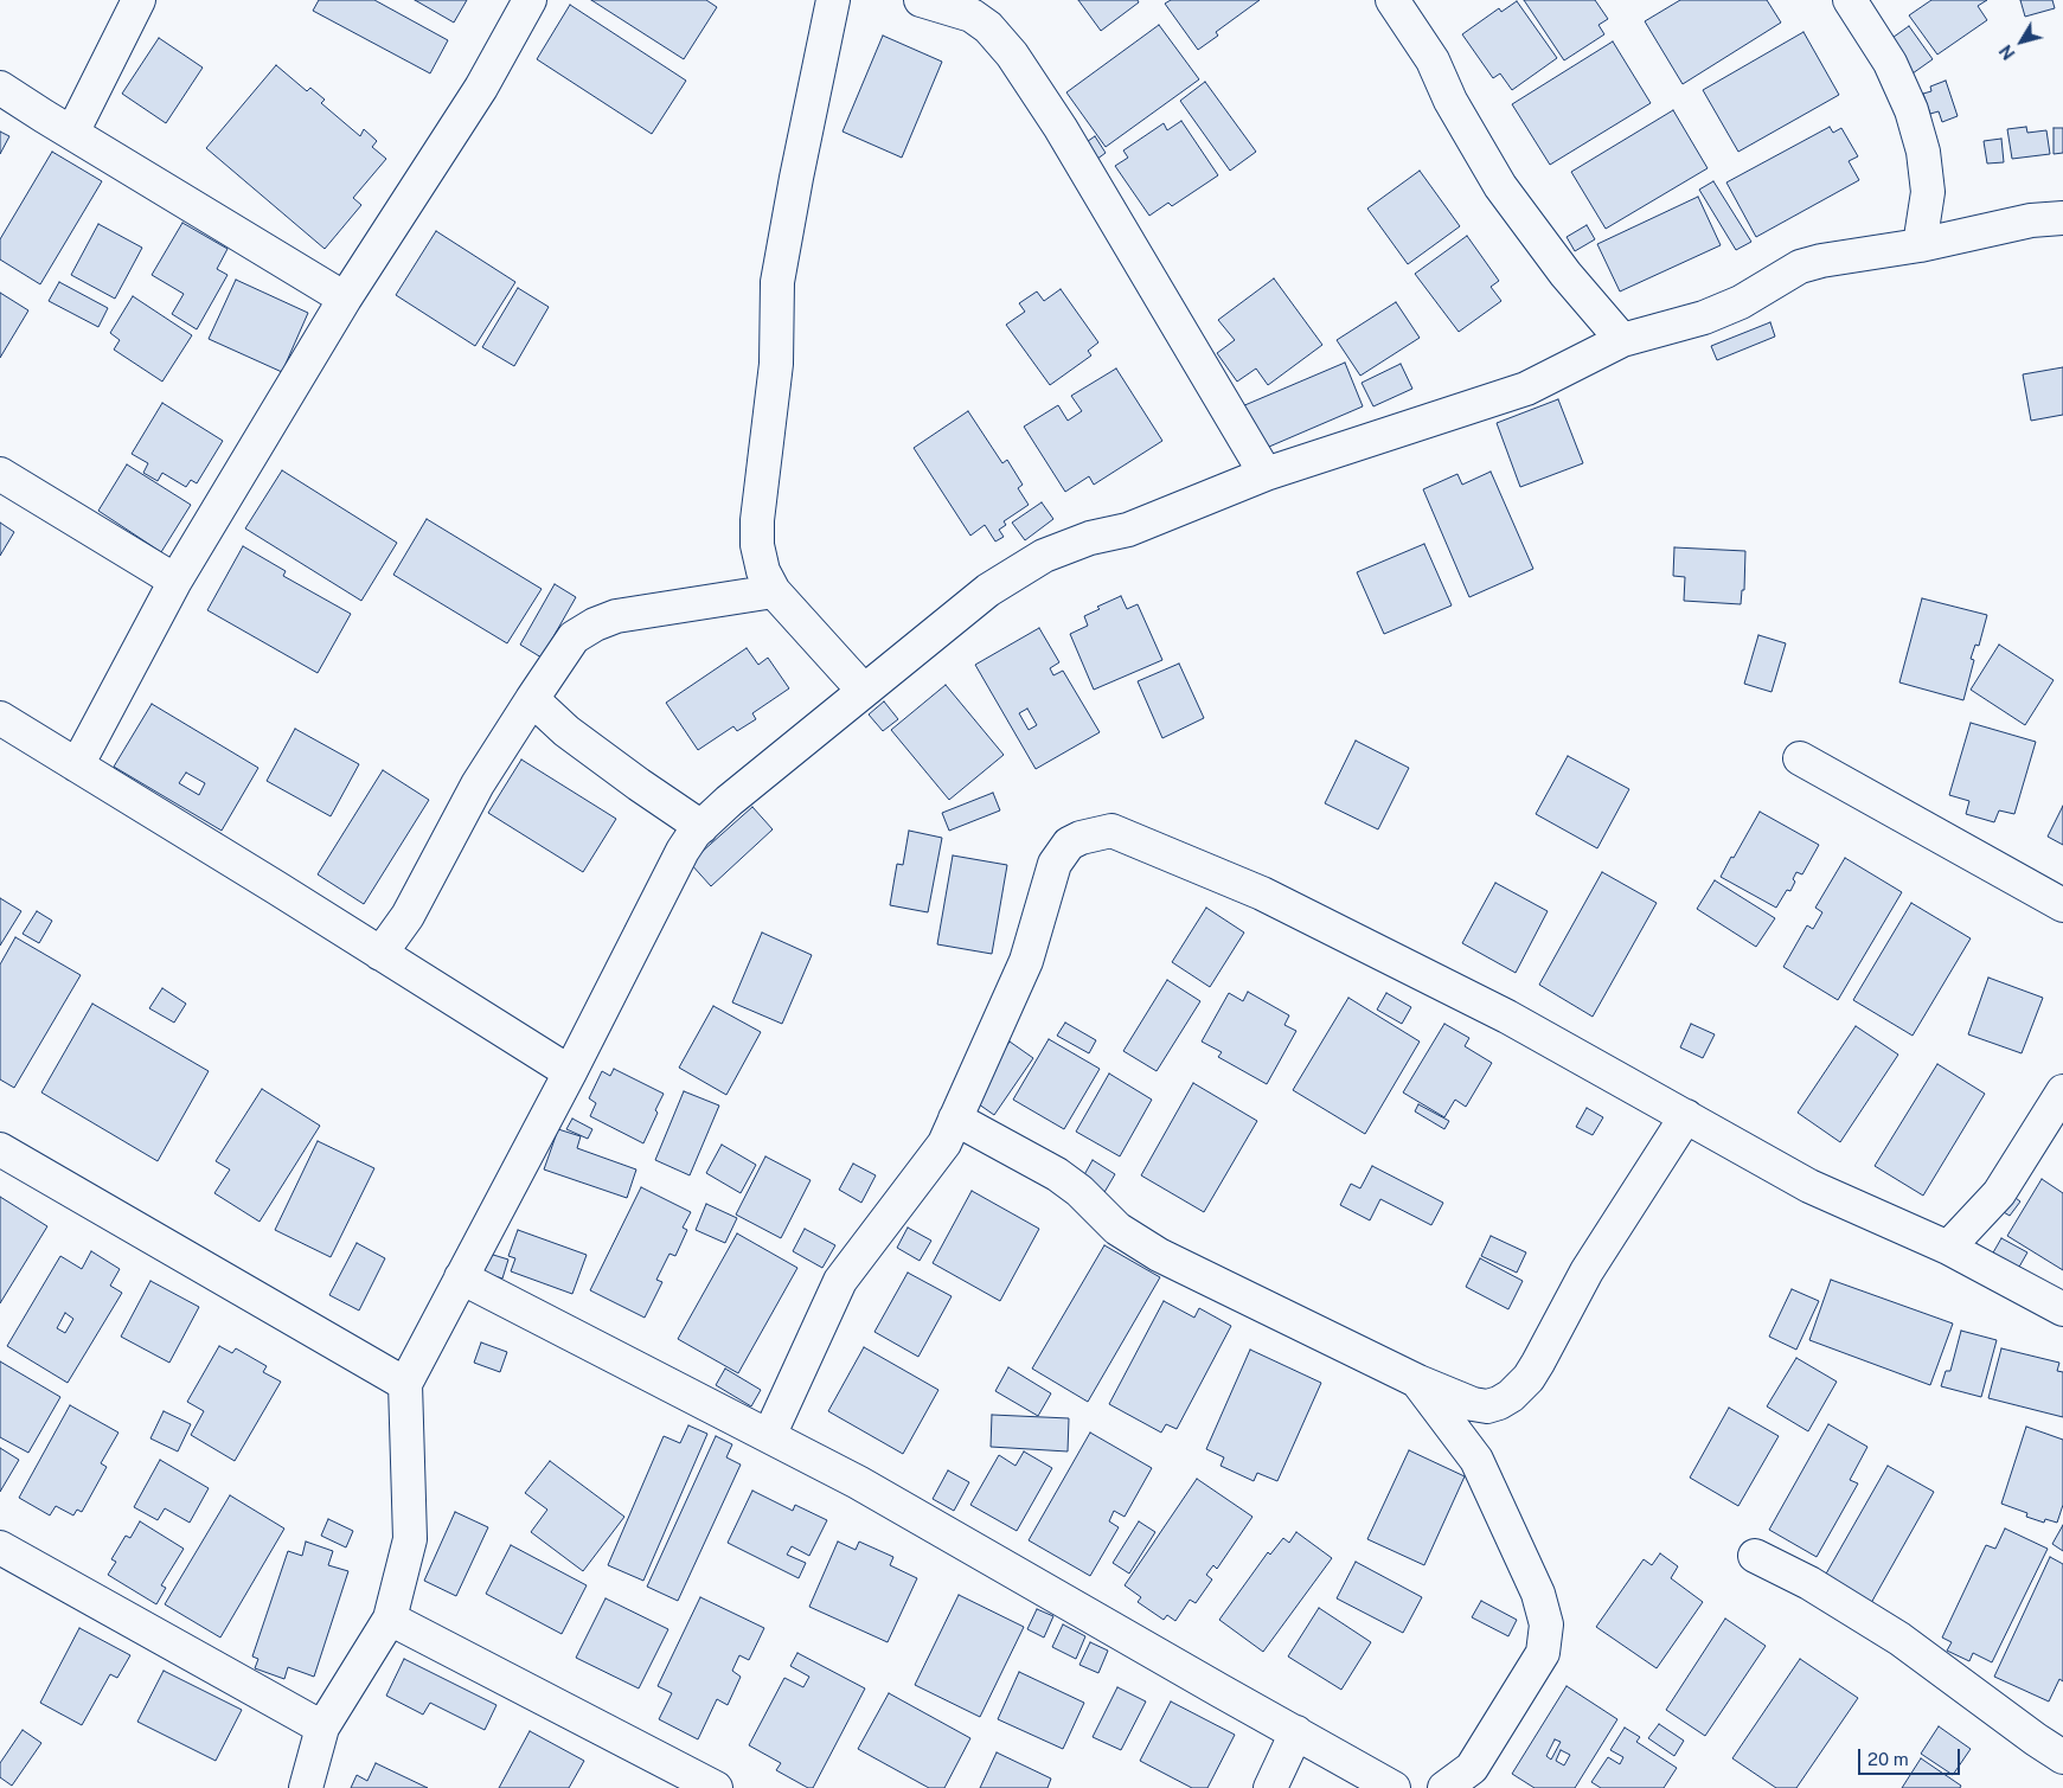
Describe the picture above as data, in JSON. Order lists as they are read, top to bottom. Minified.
{"scale_bar":"20 m","north":"bottom left"}
